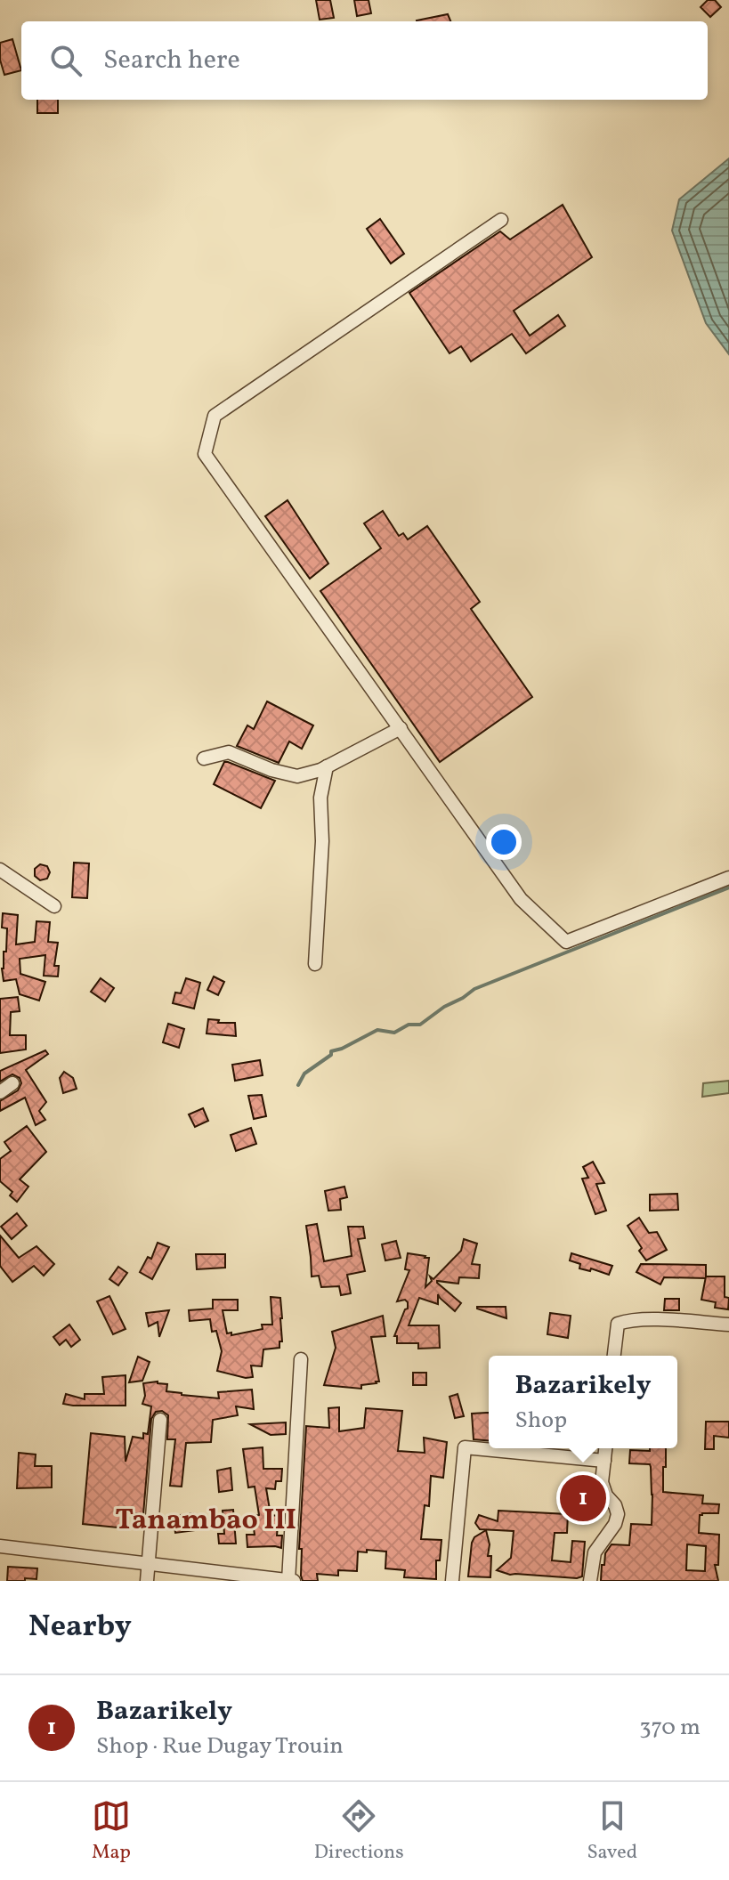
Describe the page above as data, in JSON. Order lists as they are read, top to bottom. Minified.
{"districts":["Tanambao III"],"page":{"search":"Search here","popup":["Bazarikely","Shop"],"pins":"1","heading":"Nearby","list":[{"mark":"1","name":"Bazarikely","note":"Shop · Rue Dugay Trouin","value":"370 m"}],"nav":["Map","Directions","Saved"]}}
